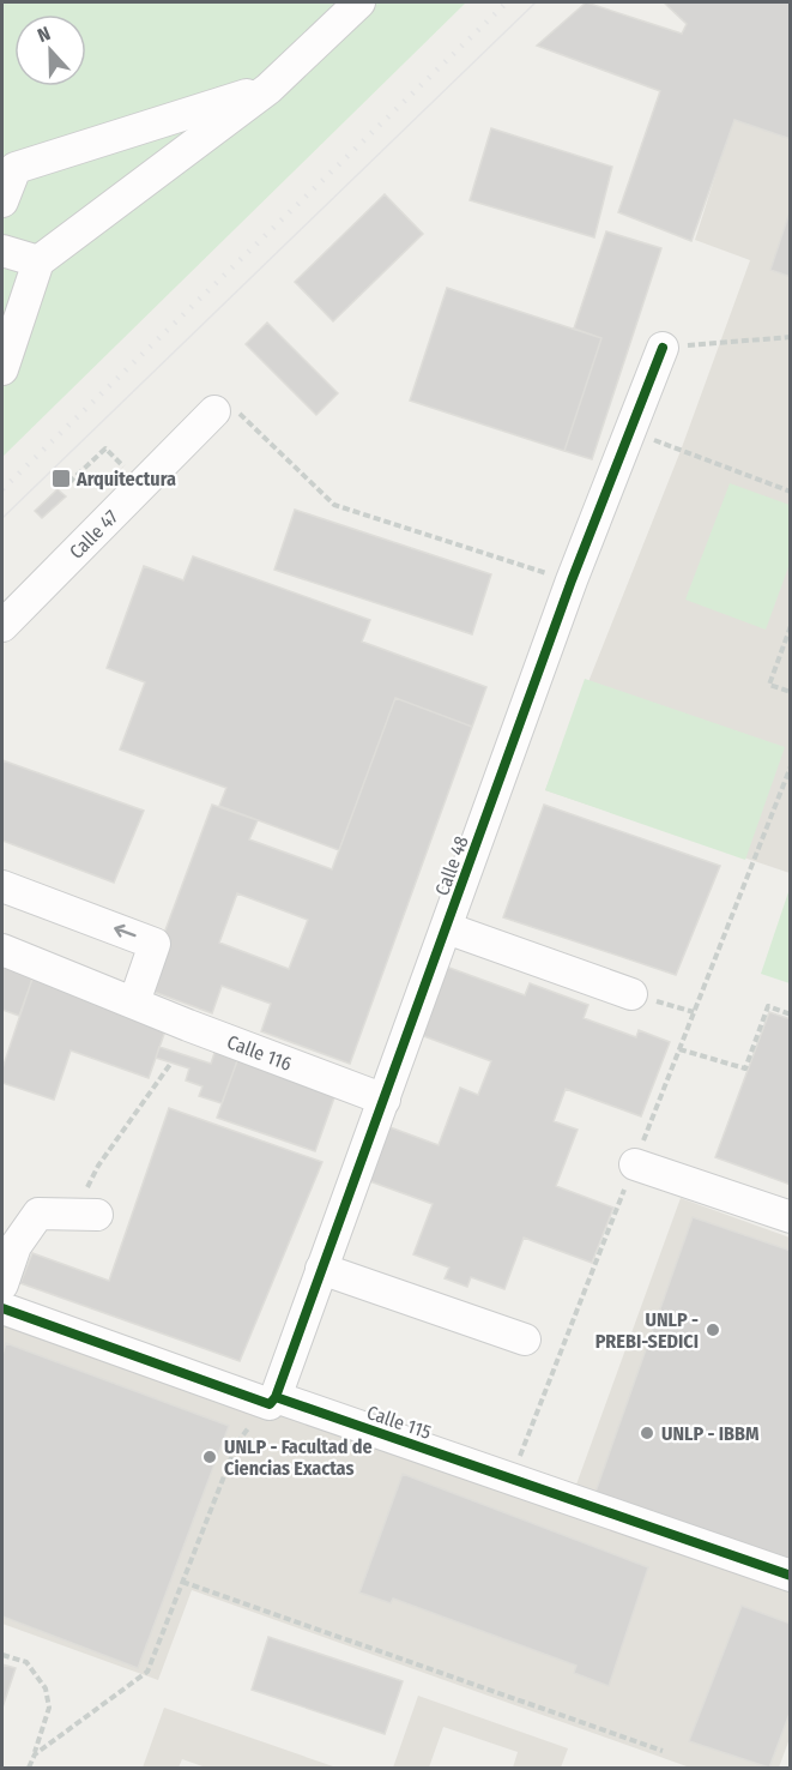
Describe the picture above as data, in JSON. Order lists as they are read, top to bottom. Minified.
{"streets":{"street":["Calle 47","Calle 48","Calle 116","Calle 115"]},"crossings":[["Calle 48","Calle 116"],["Calle 48","Calle 115"]],"places":{"transit":["Arquitectura"],"other":["UNLP - PREBI-SEDICI","UNLP - IBBM","UNLP - Facultad de Ciencias Exactas"]},"north":"top"}
